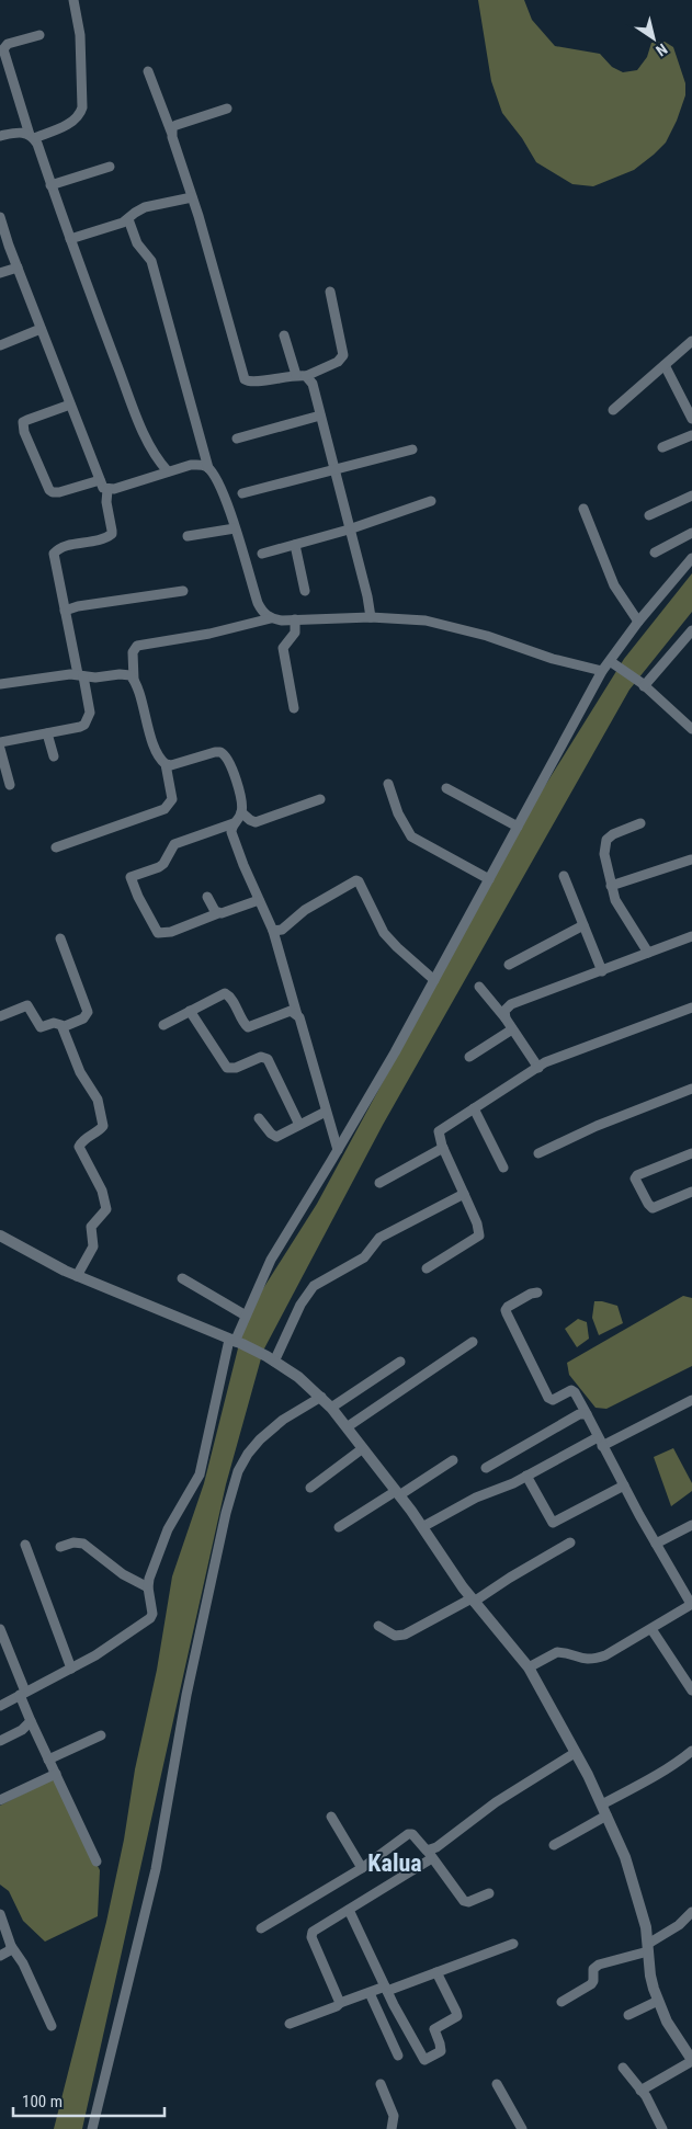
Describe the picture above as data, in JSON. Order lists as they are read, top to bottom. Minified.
{"districts":["Kalua"],"scale_bar":"100 m","north":"bottom right"}
